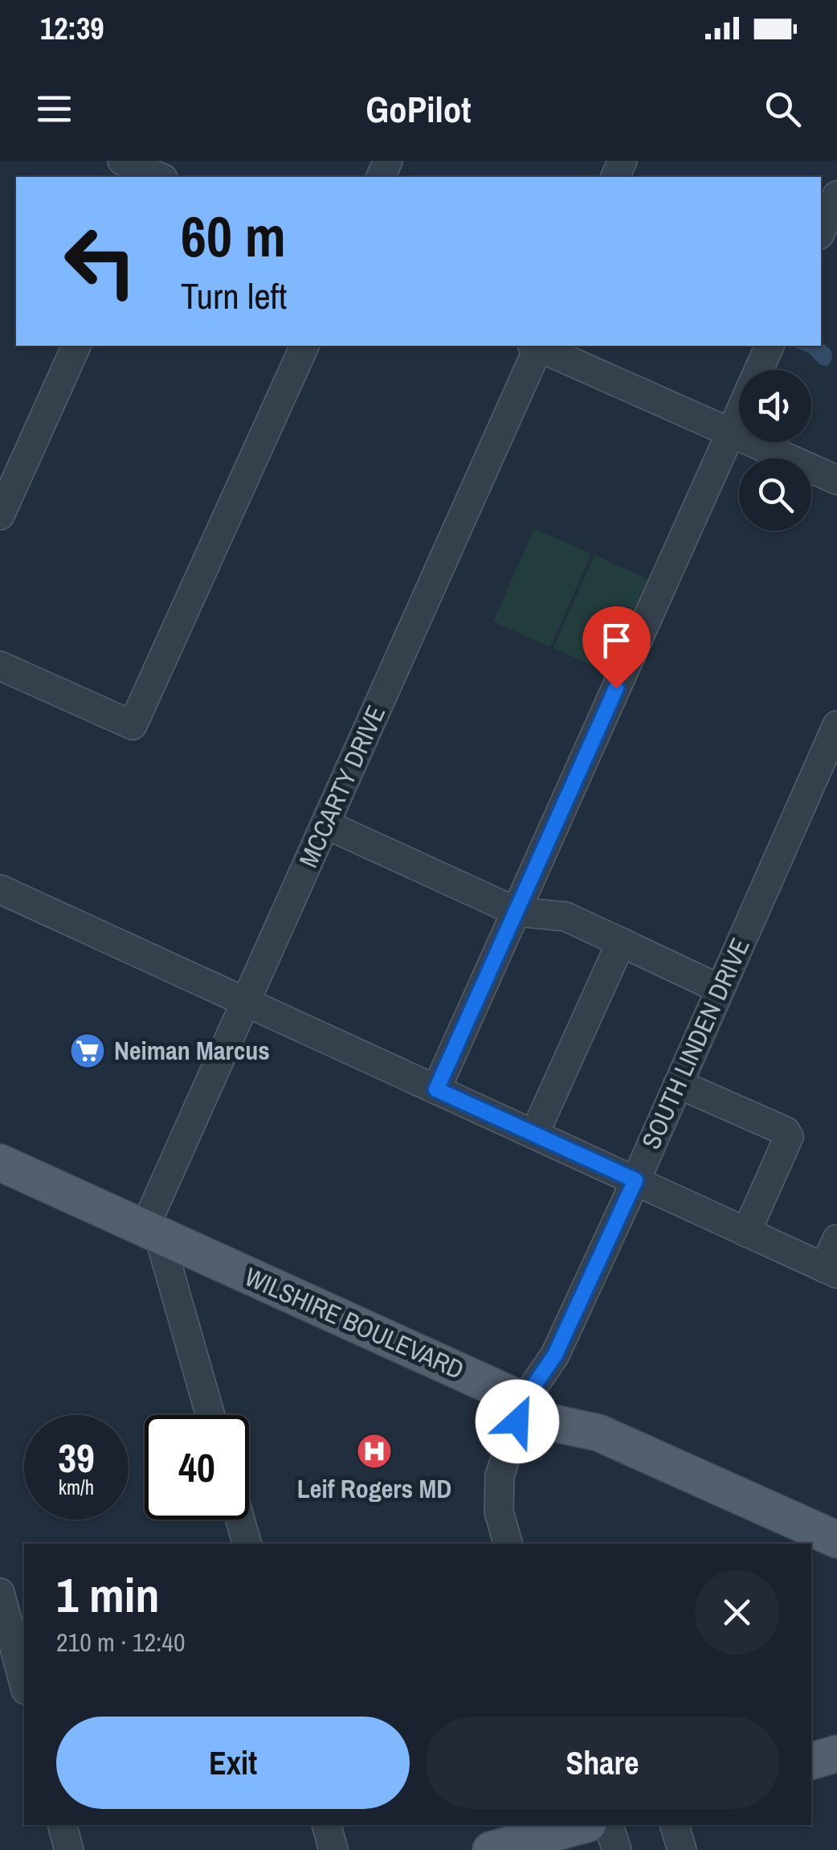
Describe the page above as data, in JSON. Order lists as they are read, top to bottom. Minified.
{"streets":{"main road":["WILSHIRE BOULEVARD"],"street":["MCCARTY DRIVE","SOUTH LINDEN DRIVE"]},"crossings":[["MCCARTY DRIVE","WILSHIRE BOULEVARD"],["SOUTH LINDEN DRIVE","WILSHIRE BOULEVARD"]],"places":{"supermarket":["Neiman Marcus"],"hospital":["Leif Rogers MD"]},"page":{"status":"12:39","header":"GoPilot","turn":["60 m","Turn left"],"speed":"39 km/h","limit":"40","heading":["1 min","210 m · 12:40"],"buttons":["Exit","Share"]}}
